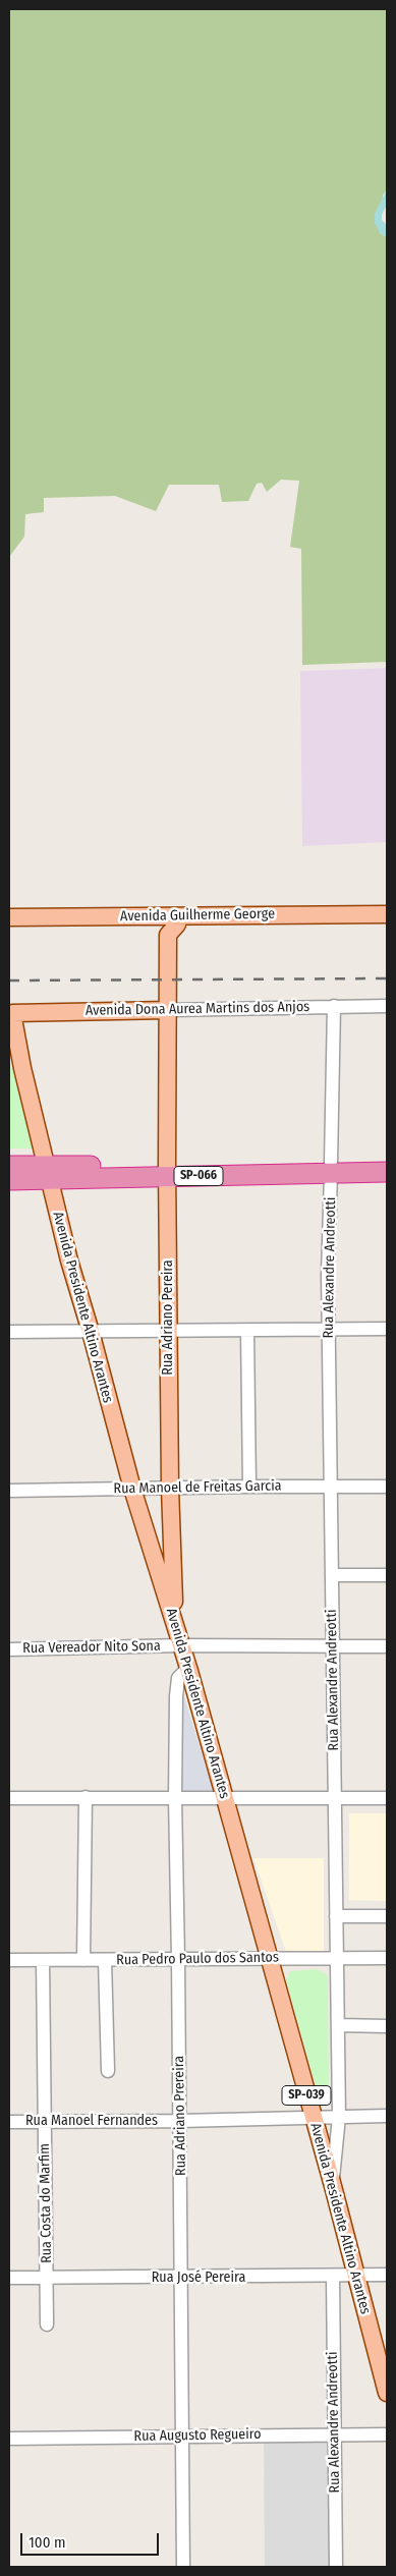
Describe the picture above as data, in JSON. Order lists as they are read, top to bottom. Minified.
{"streets":{"highway":["SP-066"],"main road":["Avenida Guilherme George","Avenida Dona Aurea Martins dos Anjos","Avenida Presidente Altino Arantes","Rua Adriano Pereira","SP-039"],"street":["Rua Alexandre Andreotti","Rua Manoel de Freitas Garcia","Rua Vereador Nito Sona","Rua Pedro Paulo dos Santos","Rua Adriano Prereira","Rua Manoel Fernandes","Rua Costa do Marfim","Rua José Pereira","Rua Augusto Regueiro"]},"crossings":[["Avenida Guilherme George","Rua Adriano Pereira"],["Avenida Dona Aurea Martins dos Anjos","Rua Alexandre Andreotti"],["Avenida Dona Aurea Martins dos Anjos","Avenida Presidente Altino Arantes"],["Avenida Dona Aurea Martins dos Anjos","Rua Adriano Pereira"],["SP-066","Rua Alexandre Andreotti"],["SP-066","Avenida Presidente Altino Arantes"],["SP-066","Rua Adriano Pereira"],["Rua Alexandre Andreotti","Avenida Presidente Altino Arantes"],["Rua Alexandre Andreotti","Rua Manoel de Freitas Garcia"],["Rua Alexandre Andreotti","Rua Vereador Nito Sona"],["Rua Alexandre Andreotti","Rua Pedro Paulo dos Santos"],["Rua Alexandre Andreotti","Rua Manoel Fernandes"],["Rua Alexandre Andreotti","Rua José Pereira"],["Rua Alexandre Andreotti","Rua Augusto Regueiro"],["Avenida Presidente Altino Arantes","Rua Adriano Pereira"],["Avenida Presidente Altino Arantes","Rua Manoel de Freitas Garcia"],["Avenida Presidente Altino Arantes","Rua Vereador Nito Sona"],["Avenida Presidente Altino Arantes","Rua Pedro Paulo dos Santos"],["Avenida Presidente Altino Arantes","Rua Adriano Prereira"],["Avenida Presidente Altino Arantes","Rua Manoel Fernandes"],["Avenida Presidente Altino Arantes","Rua José Pereira"],["Rua Adriano Pereira","Rua Manoel de Freitas Garcia"],["Rua Pedro Paulo dos Santos","Rua Adriano Prereira"],["Rua Pedro Paulo dos Santos","Rua Costa do Marfim"],["Rua Adriano Prereira","Rua Manoel Fernandes"],["Rua Adriano Prereira","Rua José Pereira"],["Rua Adriano Prereira","Rua Augusto Regueiro"],["Rua Manoel Fernandes","Rua Costa do Marfim"],["Rua Costa do Marfim","Rua José Pereira"]],"scale_bar":"100 m"}
